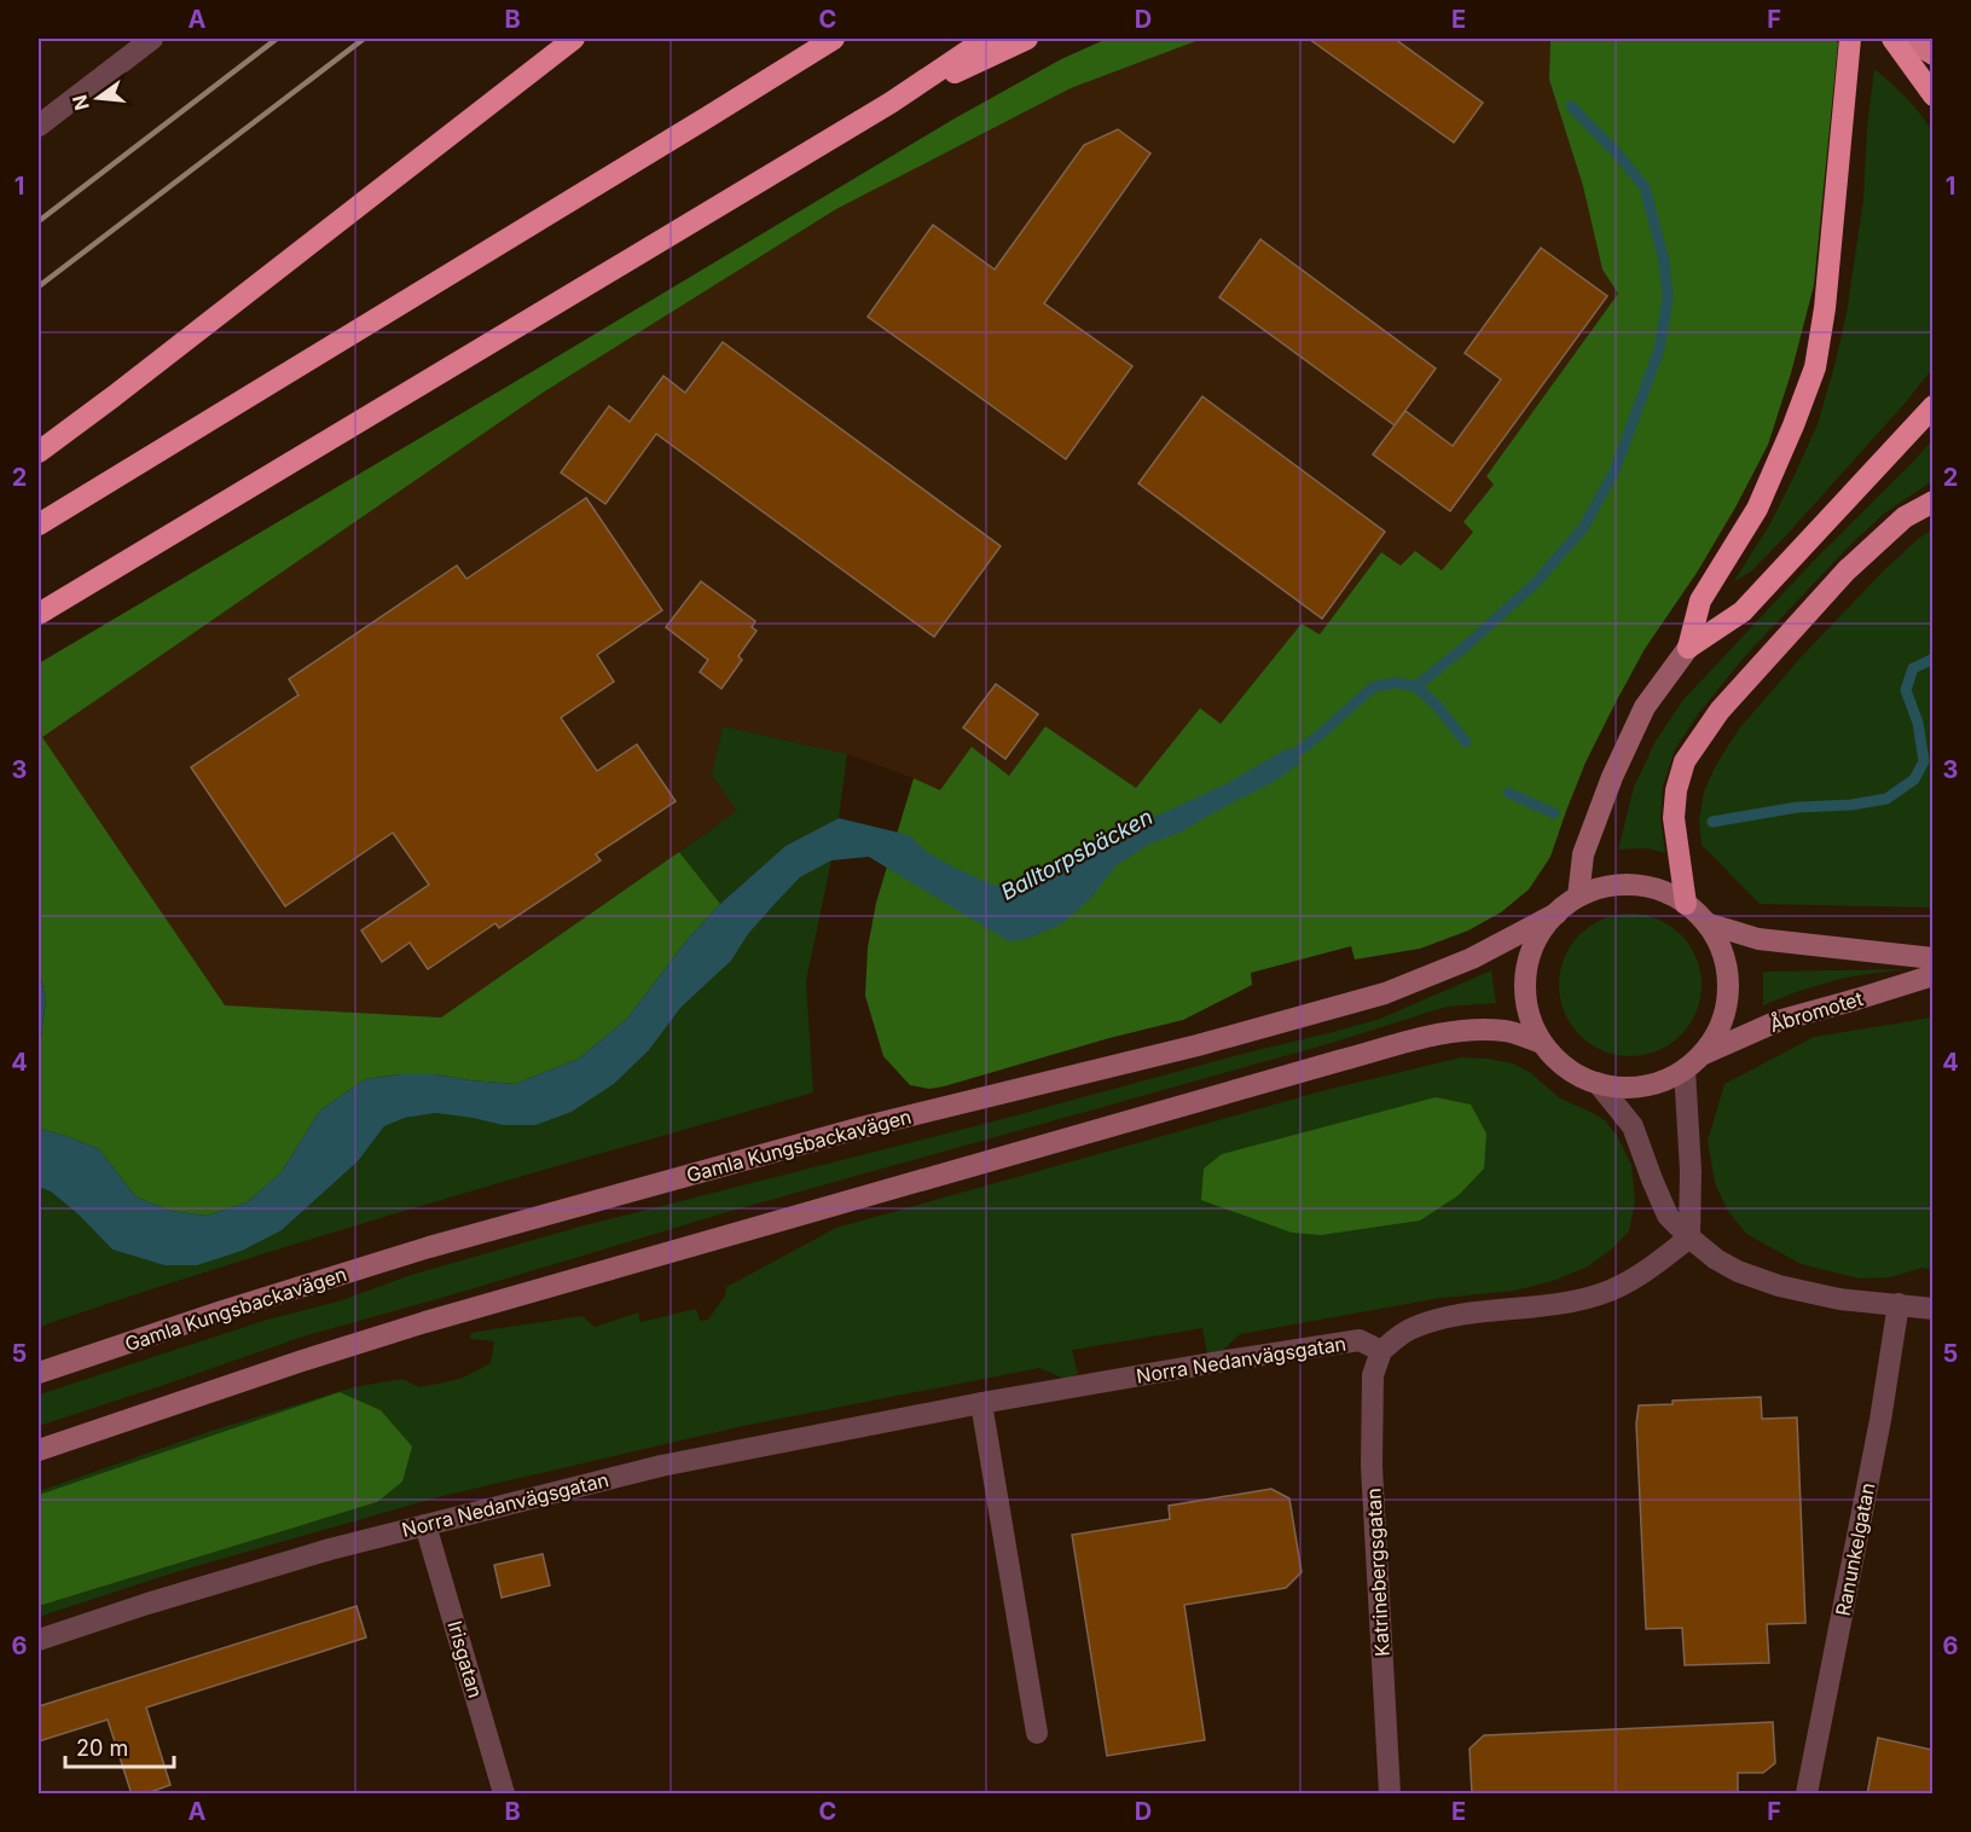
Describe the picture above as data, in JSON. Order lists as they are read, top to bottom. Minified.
{"streets":{"main road":["Åbromotet","Gamla Kungsbackavägen"],"street":["Norra Nedanvägsgatan","Ranunkelgatan","Katrinebergsgatan","Irisgatan"]},"crossings":[["Åbromotet","Gamla Kungsbackavägen"],["Norra Nedanvägsgatan","Katrinebergsgatan"],["Norra Nedanvägsgatan","Irisgatan"]],"water":["Balltorpsbäcken"],"scale_bar":"20 m","north":"left","grid":{"columns":["A","B","C","D","E","F"],"rows":["1","2","3","4","5","6"]}}
